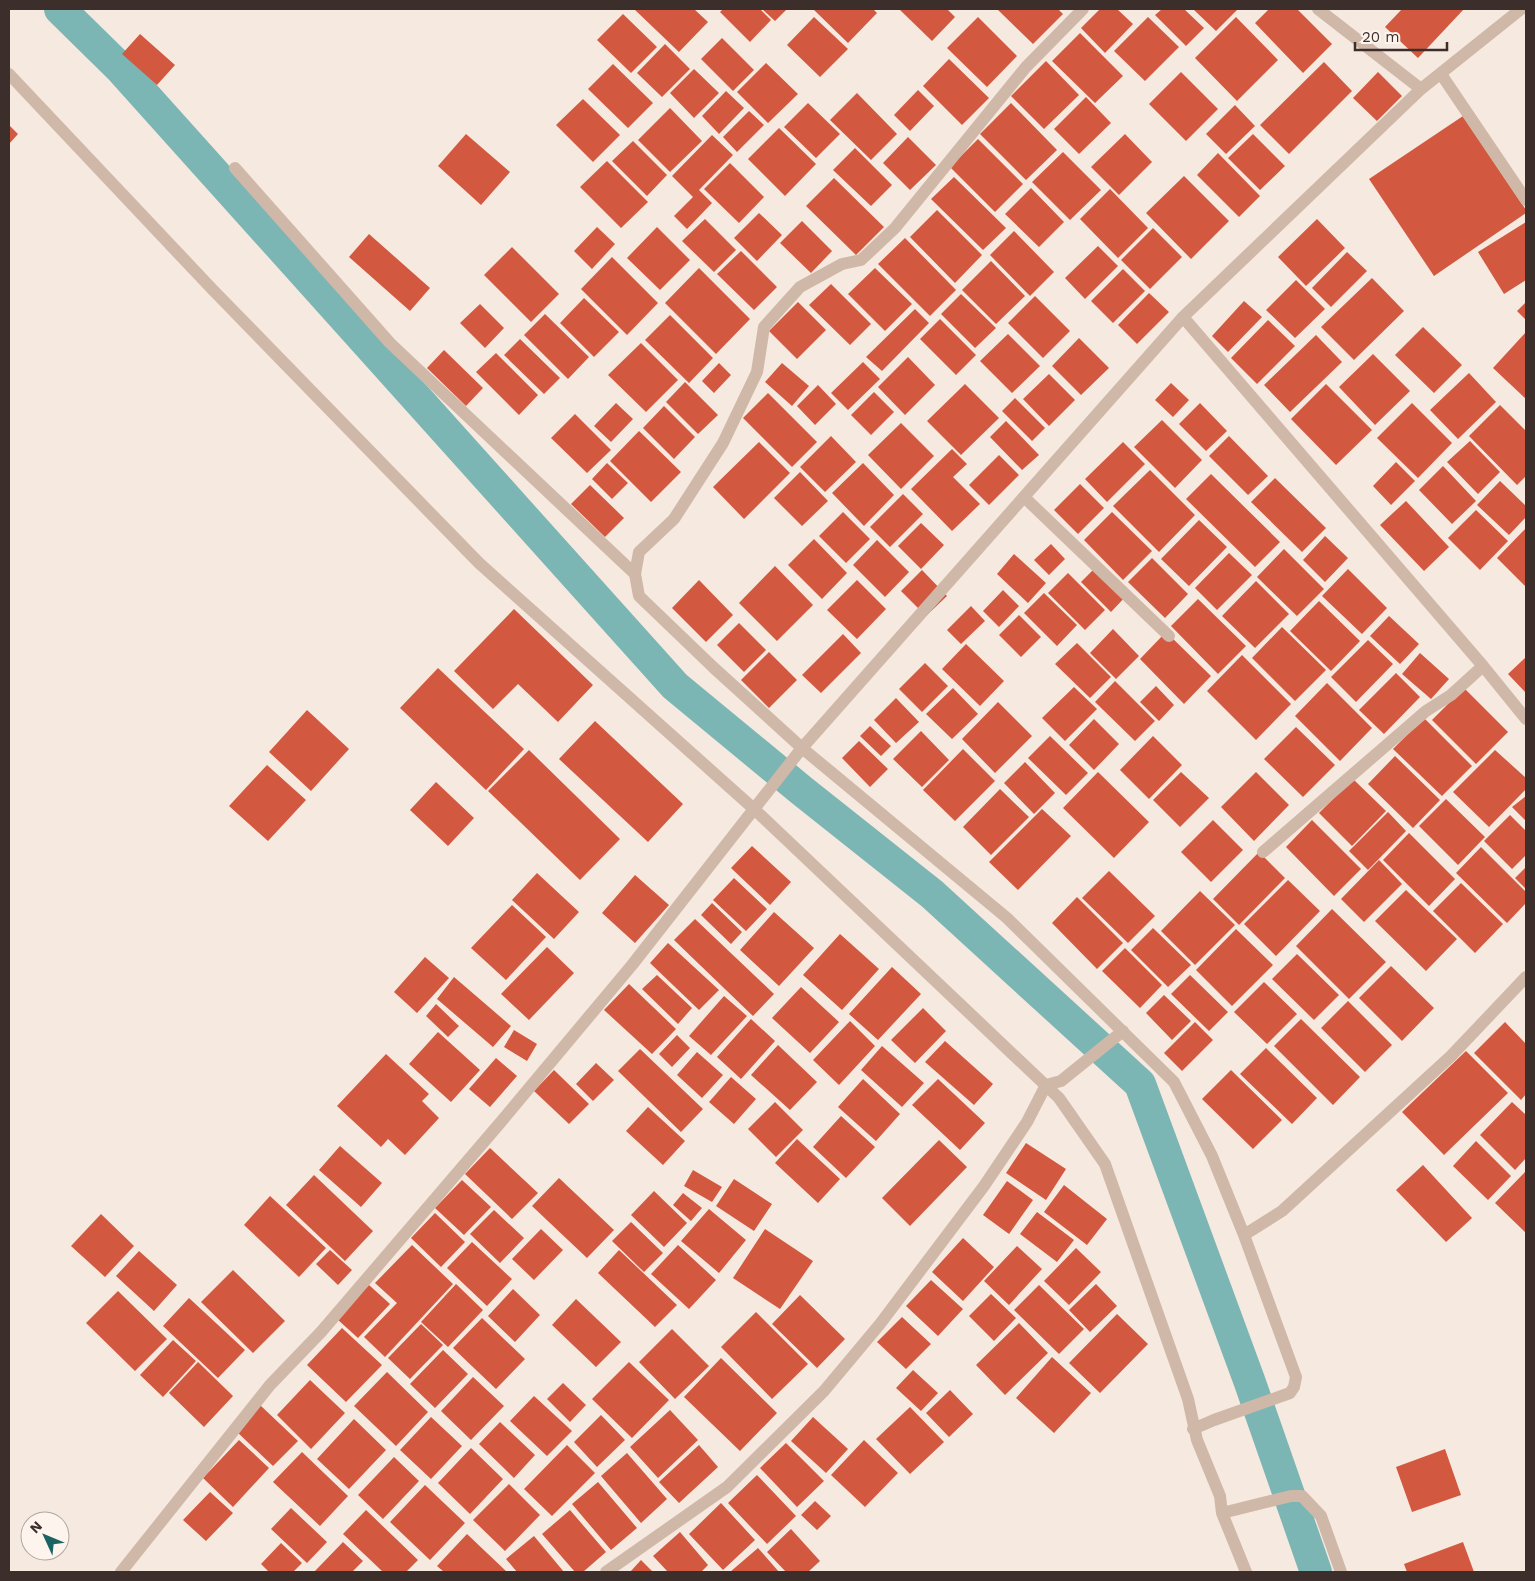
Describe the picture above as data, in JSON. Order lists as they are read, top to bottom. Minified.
{"scale_bar":"20 m","north":"top left"}
